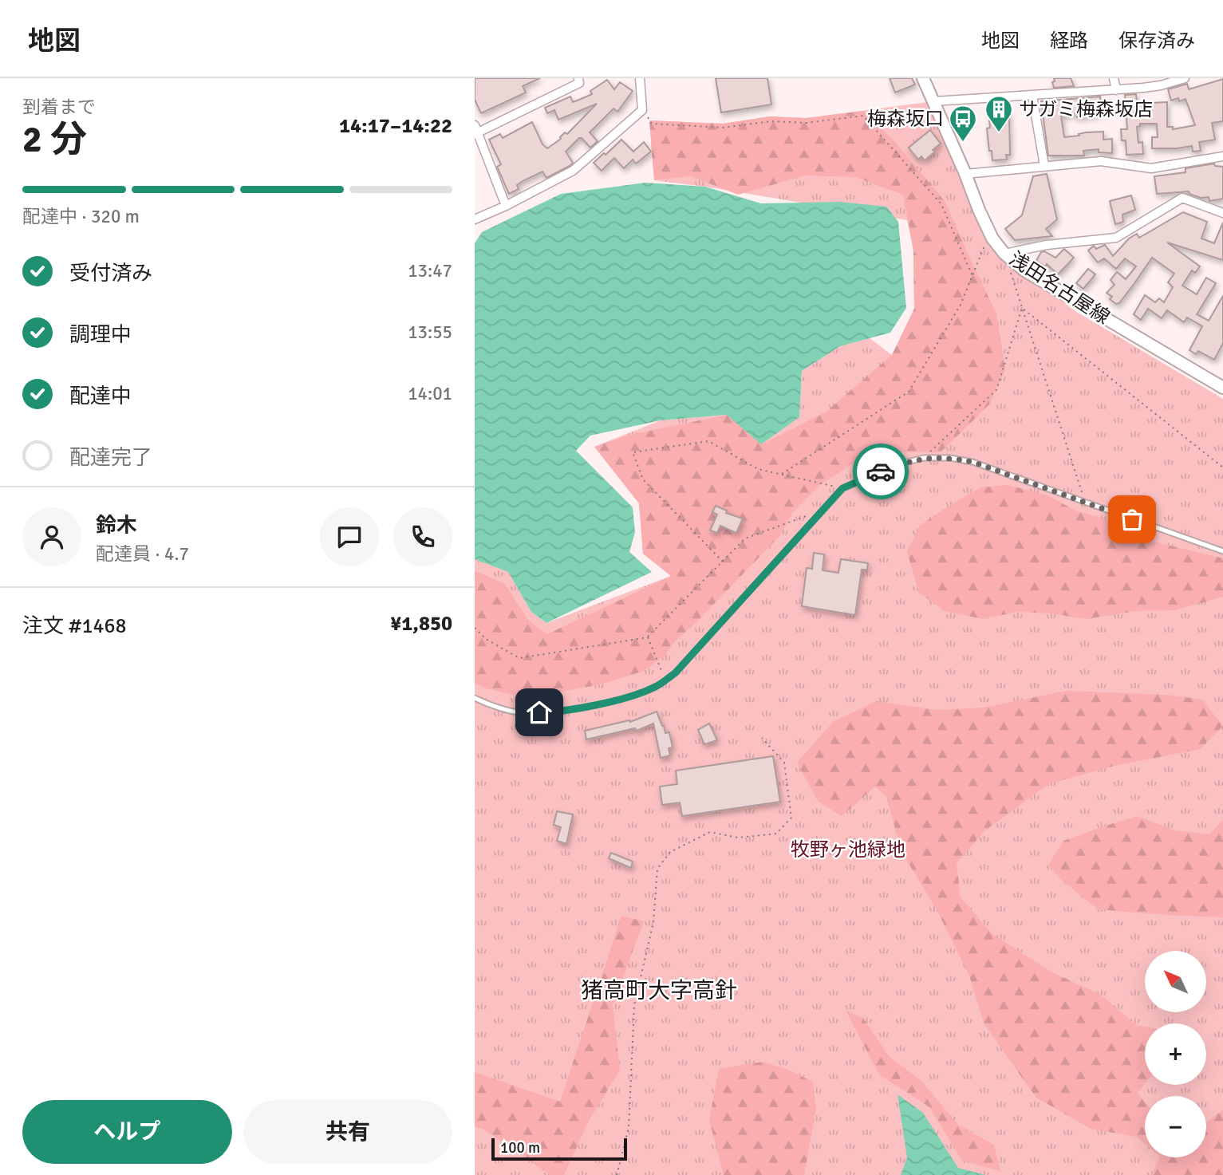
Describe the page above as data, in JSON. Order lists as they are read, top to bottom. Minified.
{"streets":{"main road":["浅田名古屋線"]},"districts":["猪高町大字高針"],"parks":["牧野ヶ池緑地"],"places":{"building":["サガミ梅森坂店"],"bus stop":["梅森坂口"]},"scale_bar":"100 m","north":"top left","page":{"header":"地図","nav":["地図","経路","保存済み"],"heading":["2 分","到着まで","14:17–14:22"],"panel":["鈴木","配達員 · 4.7","注文 #1468","¥1,850"],"bar":"配達中 · 320 m","list":[["受付済み","13:47"],["調理中","13:55"],["配達中","14:01"],"配達完了"],"map_buttons":["+","−"],"buttons":["ヘルプ","共有"],"scale":"100 m"}}
